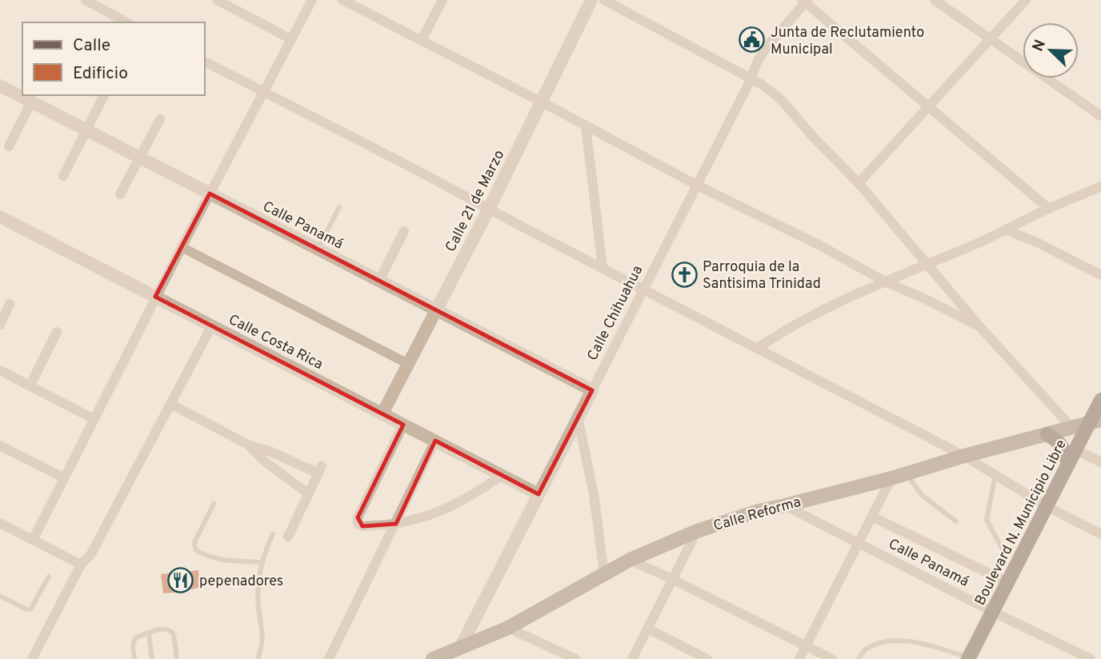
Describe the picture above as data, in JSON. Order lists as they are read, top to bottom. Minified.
{"streets":{"main road":["Calle Reforma","Boulevard N. Municipio Libre"],"street":["Calle 21 de Marzo","Calle Panamá","Calle Chihuahua","Calle Costa Rica"]},"crossings":[["Calle 21 de Marzo","Calle Panamá"],["Calle 21 de Marzo","Calle Costa Rica"],["Calle Panamá","Calle Chihuahua"],["Calle Panamá","Calle Reforma"],["Calle Panamá","Boulevard N. Municipio Libre"],["Calle Chihuahua","Calle Costa Rica"],["Calle Chihuahua","Calle Reforma"],["Calle Reforma","Boulevard N. Municipio Libre"]],"places":{"public building":["Junta de Reclutamiento Municipal"],"church":["Parroquia de la Santisima Trinidad"],"restaurant":["pepenadores"]},"legend":["Calle","Edificio"],"north":"top left"}
